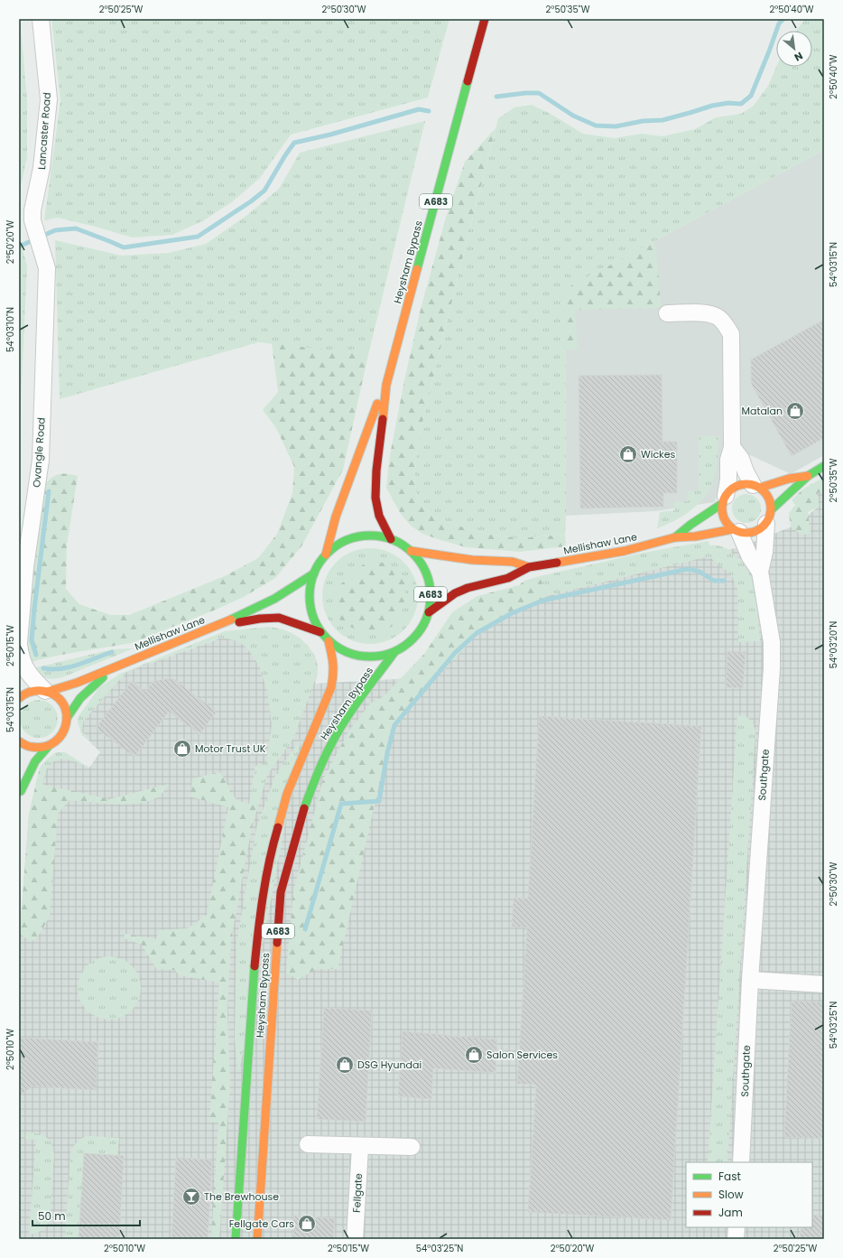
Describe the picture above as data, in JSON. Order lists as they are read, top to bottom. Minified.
{"streets":{"main road":["A683","Heysham Bypass","Mellishaw Lane"],"street":["Lancaster Road","Ovangle Road","Southgate","Fellgate"]},"crossings":[["Lancaster Road","Ovangle Road"],["A683","Heysham Bypass"],["A683","Mellishaw Lane"],["Heysham Bypass","Mellishaw Lane"],["Mellishaw Lane","Southgate"]],"places":{"shop":["Matalan","Wickes","Motor Trust UK","Salon Services","DSG Hyundai","Fellgate Cars"],"bar":["The Brewhouse"]},"legend":["Fast","Slow","Jam"],"scale_bar":"50 m","north":"bottom right","coordinates":["2°50'25\"W","2°50'30\"W","2°50'35\"W","2°50'40\"W","2°50'20\"W","54°03'15\"N","54°03'10\"N","54°03'20\"N","2°50'15\"W","54°03'25\"N","2°50'10\"W"]}
